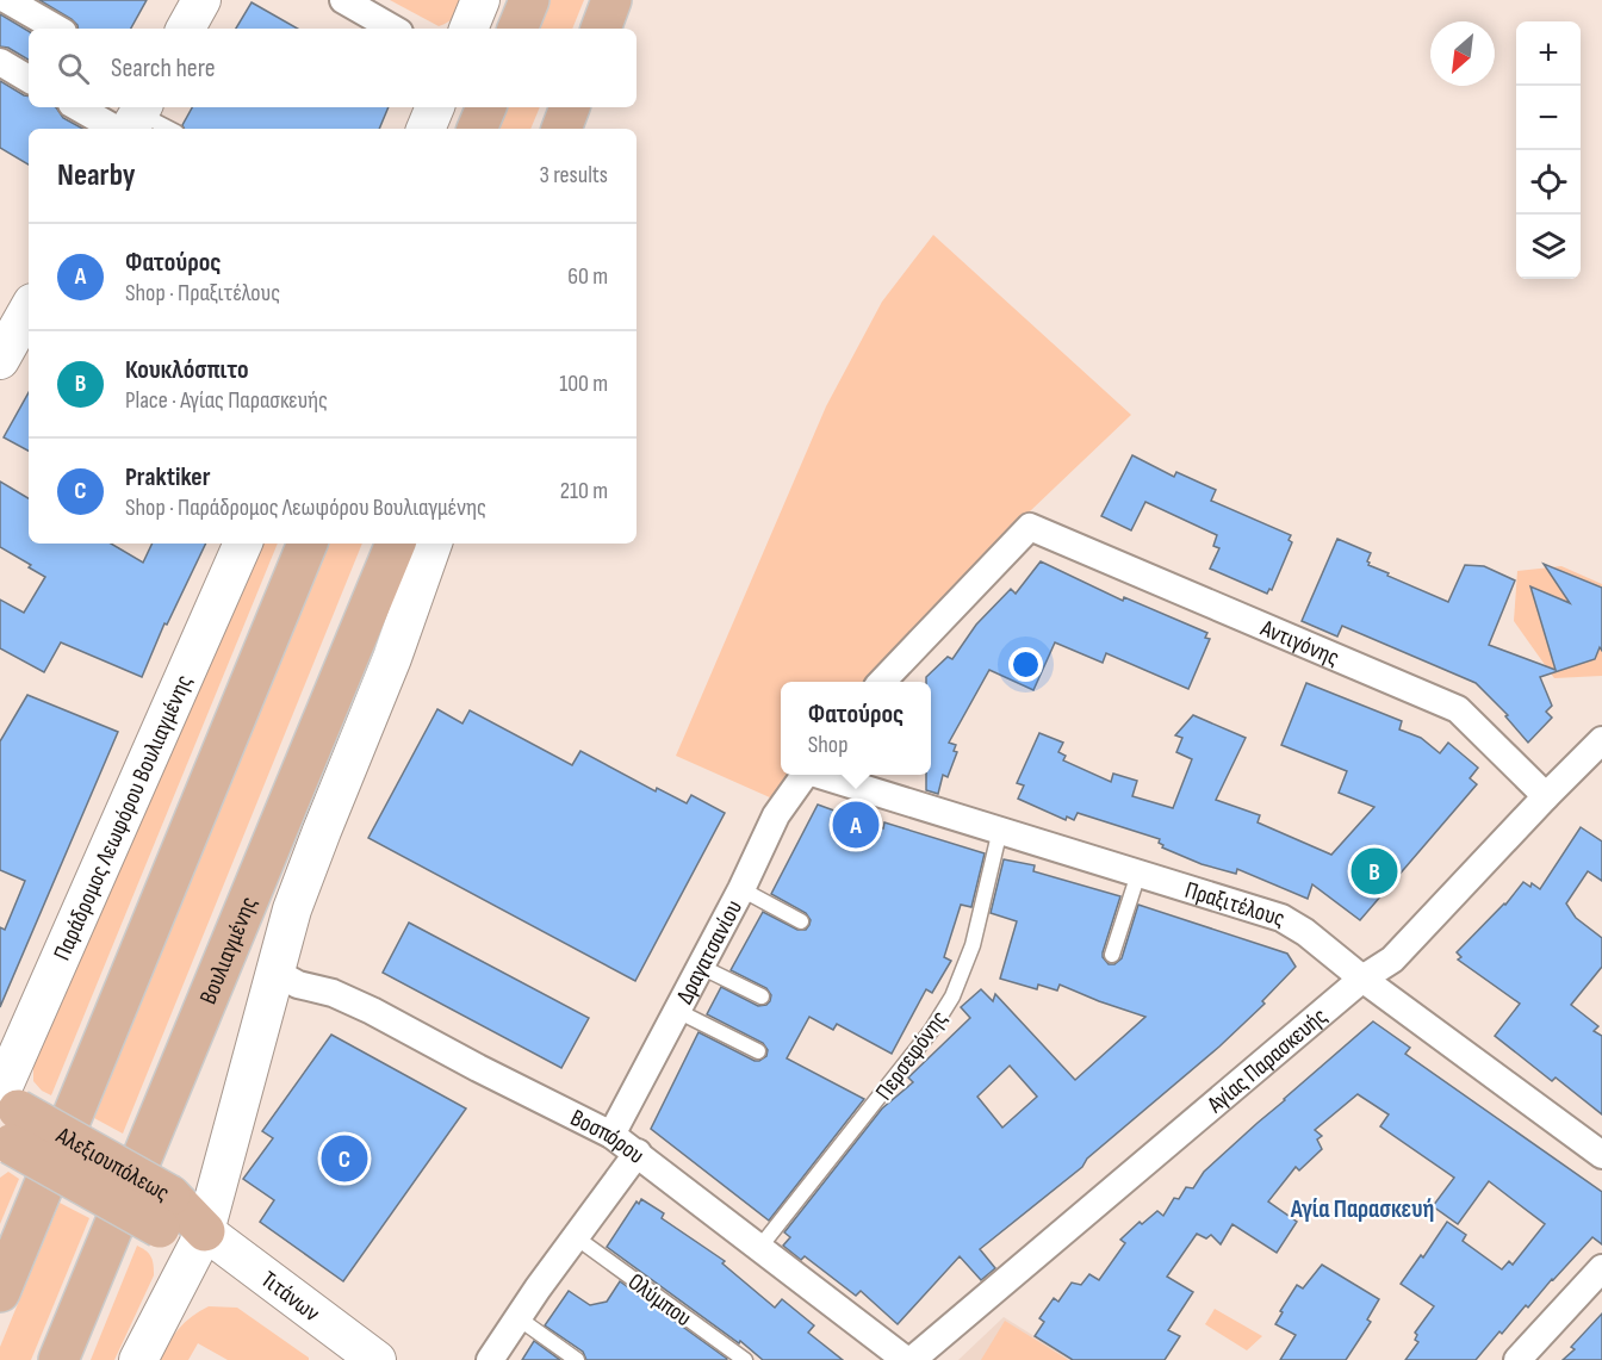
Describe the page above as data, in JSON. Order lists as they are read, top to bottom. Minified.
{"streets":{"main road":["Παράδρομος Λεωφόρου Βουλιαγμένης","Βουλιαγμένης","Αλεξιουπόλεως","Τιτάνων"],"street":["Αντιγόνης","Πραξιτέλους","Δραγατσανίου","Αγίας Παρασκευής","Βοσπόρου"],"lane":["Περσεφόνης","Ολύμπου"]},"crossings":[["Αντιγόνης","Αγίας Παρασκευής"],["Παράδρομος Λεωφόρου Βουλιαγμένης","Αλεξιουπόλεως"],["Πραξιτέλους","Περσεφόνης"],["Πραξιτέλους","Αγίας Παρασκευής"],["Βουλιαγμένης","Βοσπόρου"],["Δραγατσανίου","Βοσπόρου"],["Περσεφόνης","Βοσπόρου"],["Αλεξιουπόλεως","Τιτάνων"]],"districts":["Αγία Παρασκευή"],"north":"bottom left","page":{"map_buttons":["+","−"],"search":"Search here","heading":["Nearby","3 results"],"list":[{"mark":"A","name":"Φατούρος","note":"Shop · Πραξιτέλους","value":"60 m"},{"mark":"B","name":"Κουκλόσπιτο","note":"Place · Αγίας Παρασκευής","value":"100 m"},{"mark":"C","name":"Praktiker","note":"Shop · Παράδρομος Λεωφόρου Βουλιαγμένης","value":"210 m"}],"popup":["Φατούρος","Shop"],"pins":["A","B","C"]}}
